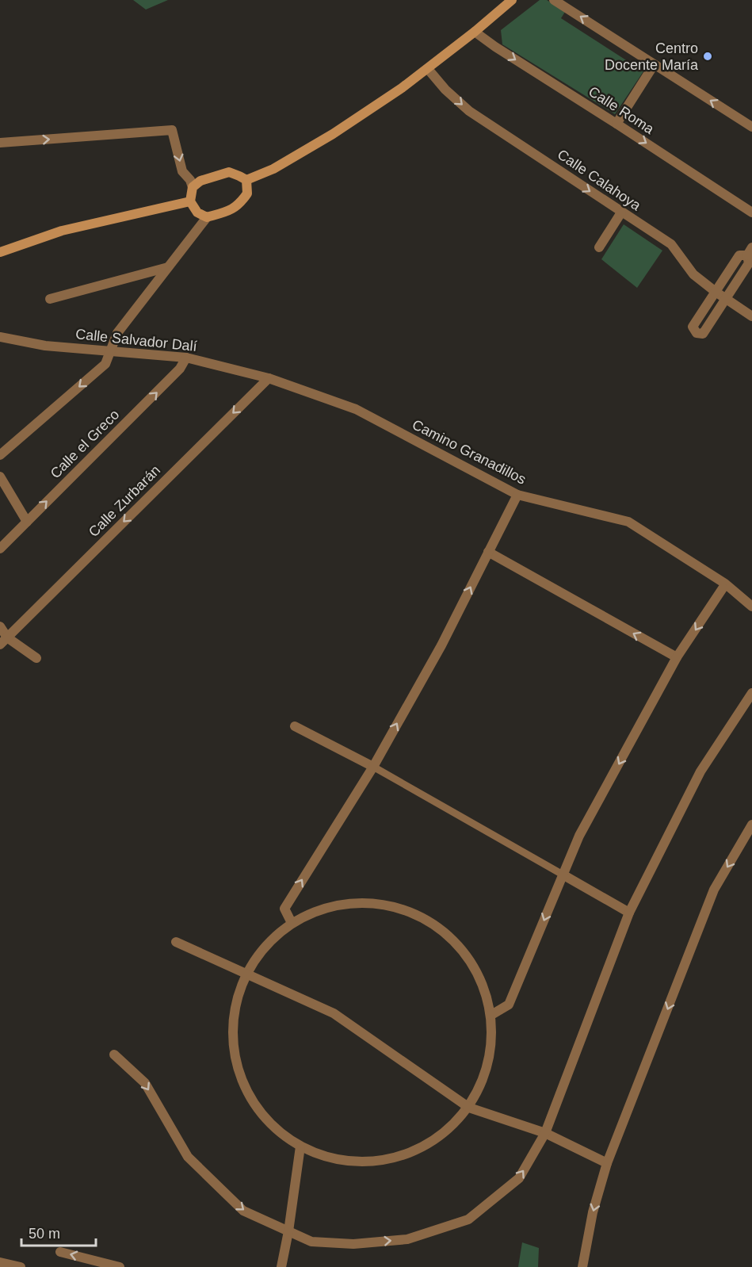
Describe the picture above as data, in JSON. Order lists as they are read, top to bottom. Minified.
{"streets":{"street":["Calle Roma","Calle Calahoya","Calle Salvador Dalí","Calle el Greco","Camino Granadillos","Calle Zurbarán"]},"crossings":[["Calle Salvador Dalí","Calle el Greco"],["Calle Salvador Dalí","Camino Granadillos"],["Calle Salvador Dalí","Calle Zurbarán"],["Camino Granadillos","Calle Zurbarán"]],"one_way":["Calle Calahoya","Calle Zurbarán"],"places":["Centro Docente María"],"scale_bar":"50 m"}
